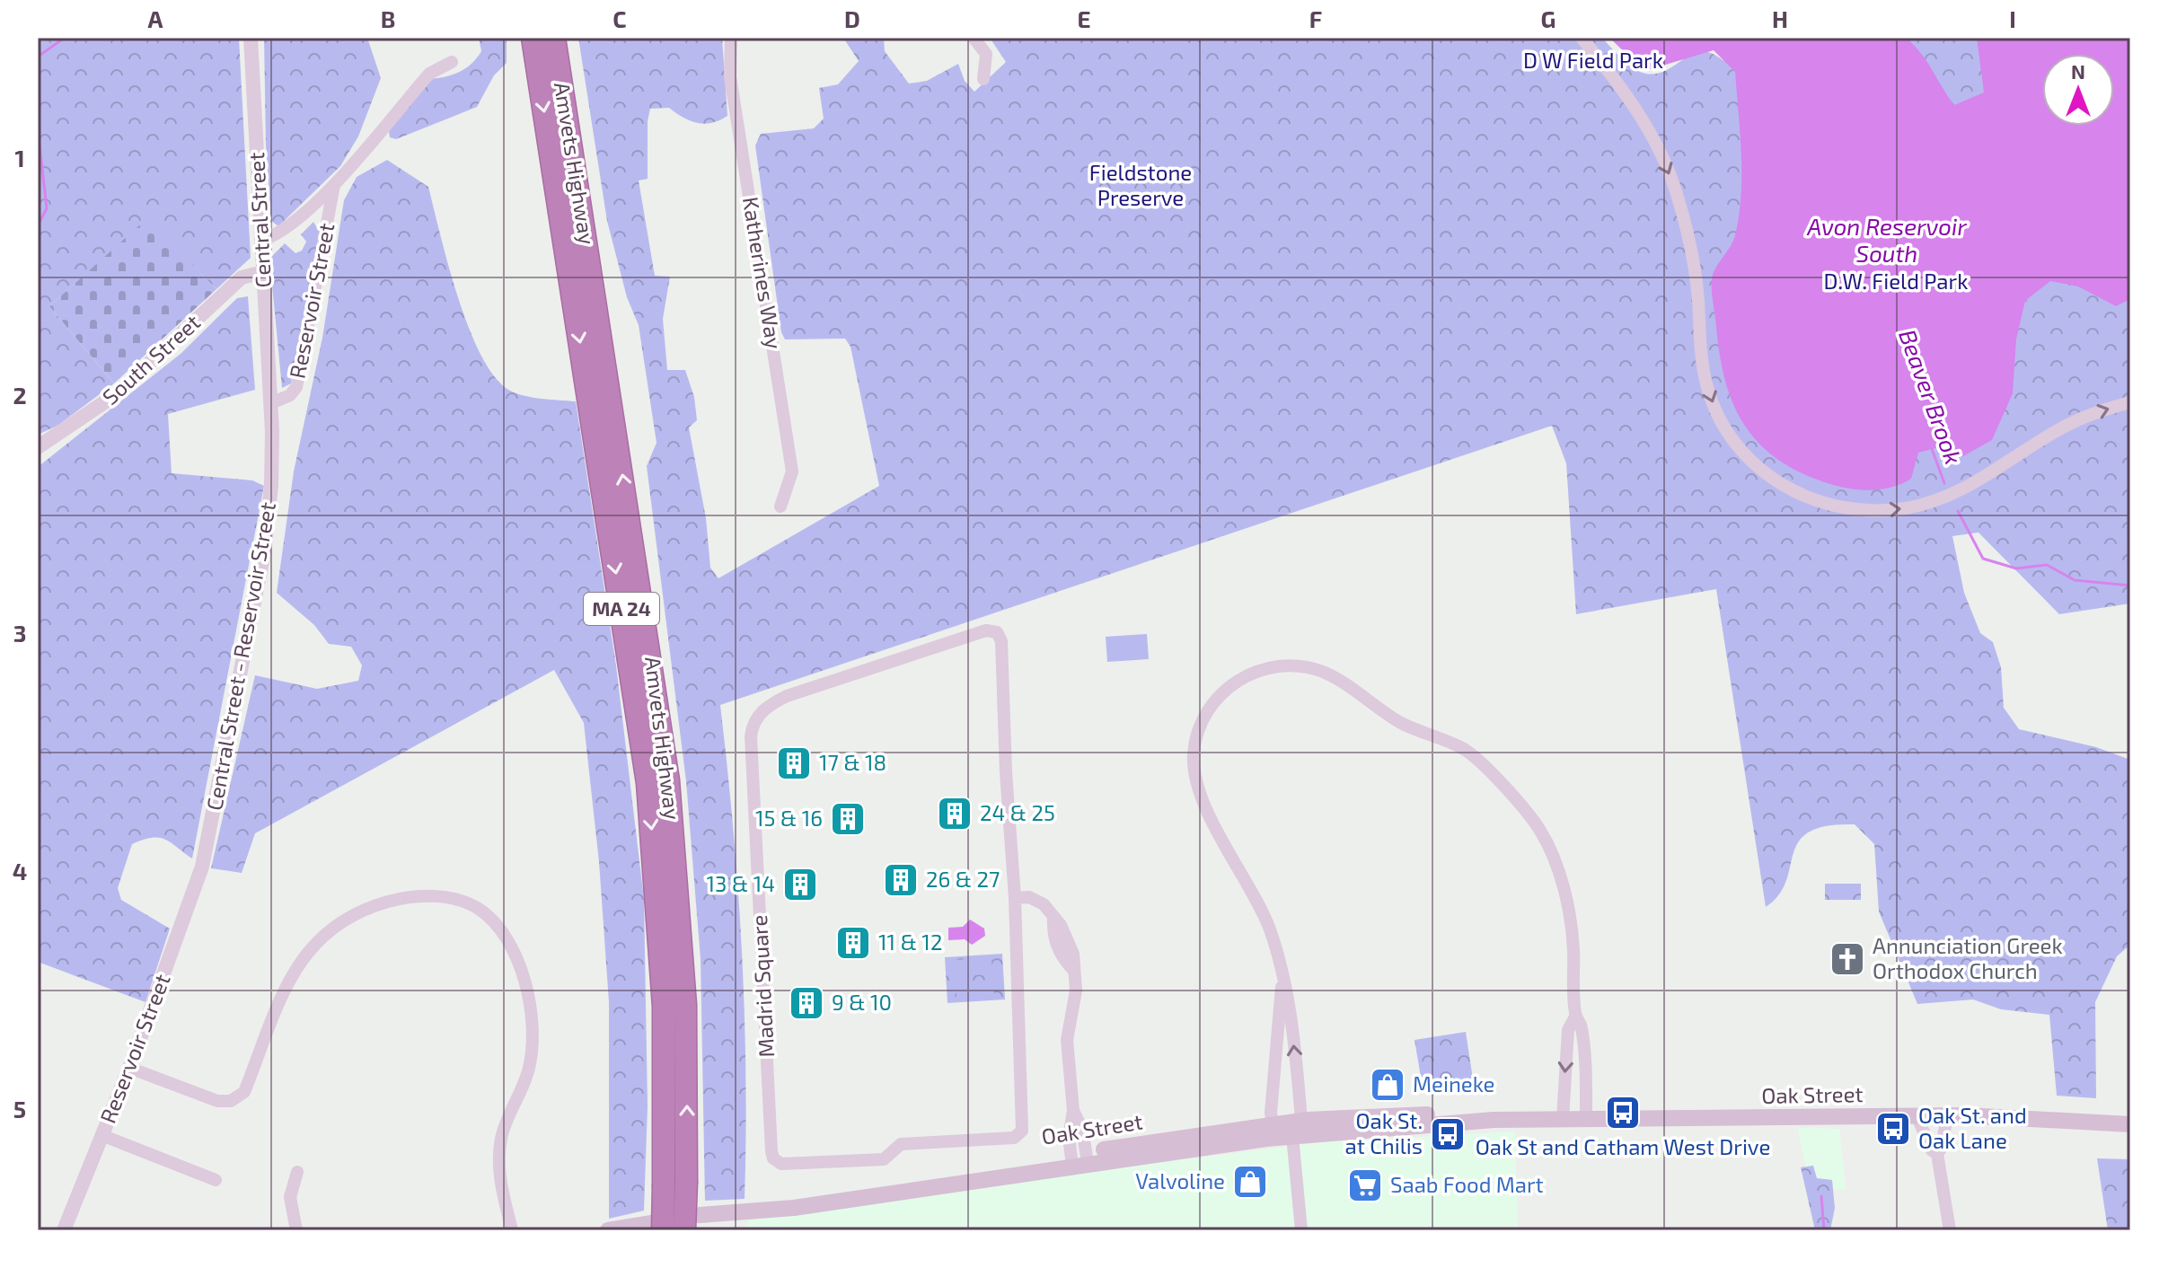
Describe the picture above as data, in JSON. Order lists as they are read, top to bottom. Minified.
{"streets":{"highway":["Amvets Highway","MA 24"],"main road":["Oak Street"],"street":["Central Street","Katherines Way","Reservoir Street","South Street","Central Street - Reservoir Street","Madrid Square"]},"crossings":[["Amvets Highway","Oak Street"],["Central Street","Reservoir Street"],["Central Street","South Street"],["Central Street","Central Street - Reservoir Street"],["Reservoir Street","Central Street - Reservoir Street"]],"water":["Avon Reservoir South","Beaver Brook"],"parks":["D W Field Park","Fieldstone Preserve","D.W. Field Park"],"places":{"building":["17 & 18","24 & 25","15 & 16","26 & 27","13 & 14","11 & 12","9 & 10"],"church":["Annunciation Greek Orthodox Church"],"shop":["Meineke","Valvoline"],"bus stop":["Oak St and Catham West Drive","Oak St. and Oak Lane","Oak St. at Chilis"],"supermarket":["Saab Food Mart"]},"north":"top","grid":{"columns":["A","B","C","D","E","F","G","H","I"],"rows":["1","2","3","4","5"]}}
